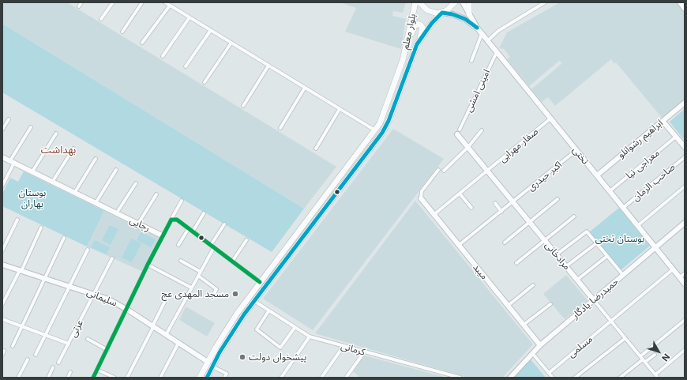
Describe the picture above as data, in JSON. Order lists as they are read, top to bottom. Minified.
{"streets":{"main road":["بلوار معلم"],"street":["امینی امشی","ابراهیم رشوانلو","صفار مهرابی","تختی","معراجی نیا","اکبر حیدری","صاحب الزمان","رجایی","مرادخانی","میبد","سلیمانی","حمیدرضا یادگار","عزتی","مسلمی","کرمانی"]},"crossings":[["بلوار معلم","تختی"],["بلوار معلم","سلیمانی"],["بلوار معلم","کرمانی"],["امینی امشی","تختی"],["امینی امشی","مرادخانی"],["ابراهیم رشوانلو","تختی"],["صفار مهرابی","تختی"],["صفار مهرابی","مرادخانی"],["صفار مهرابی","میبد"],["تختی","معراجی نیا"],["تختی","اکبر حیدری"],["تختی","صاحب الزمان"],["تختی","حمیدرضا یادگار"],["تختی","مسلمی"],["اکبر حیدری","مرادخانی"],["اکبر حیدری","میبد"],["مرادخانی","حمیدرضا یادگار"],["مرادخانی","مسلمی"],["میبد","حمیدرضا یادگار"],["سلیمانی","عزتی"]],"districts":["بهداشت"],"parks":["بوستان بهاران","بوستان تختی"],"places":["مسجد المهدی عج","پیشخوان دولت"],"north":"bottom right"}
